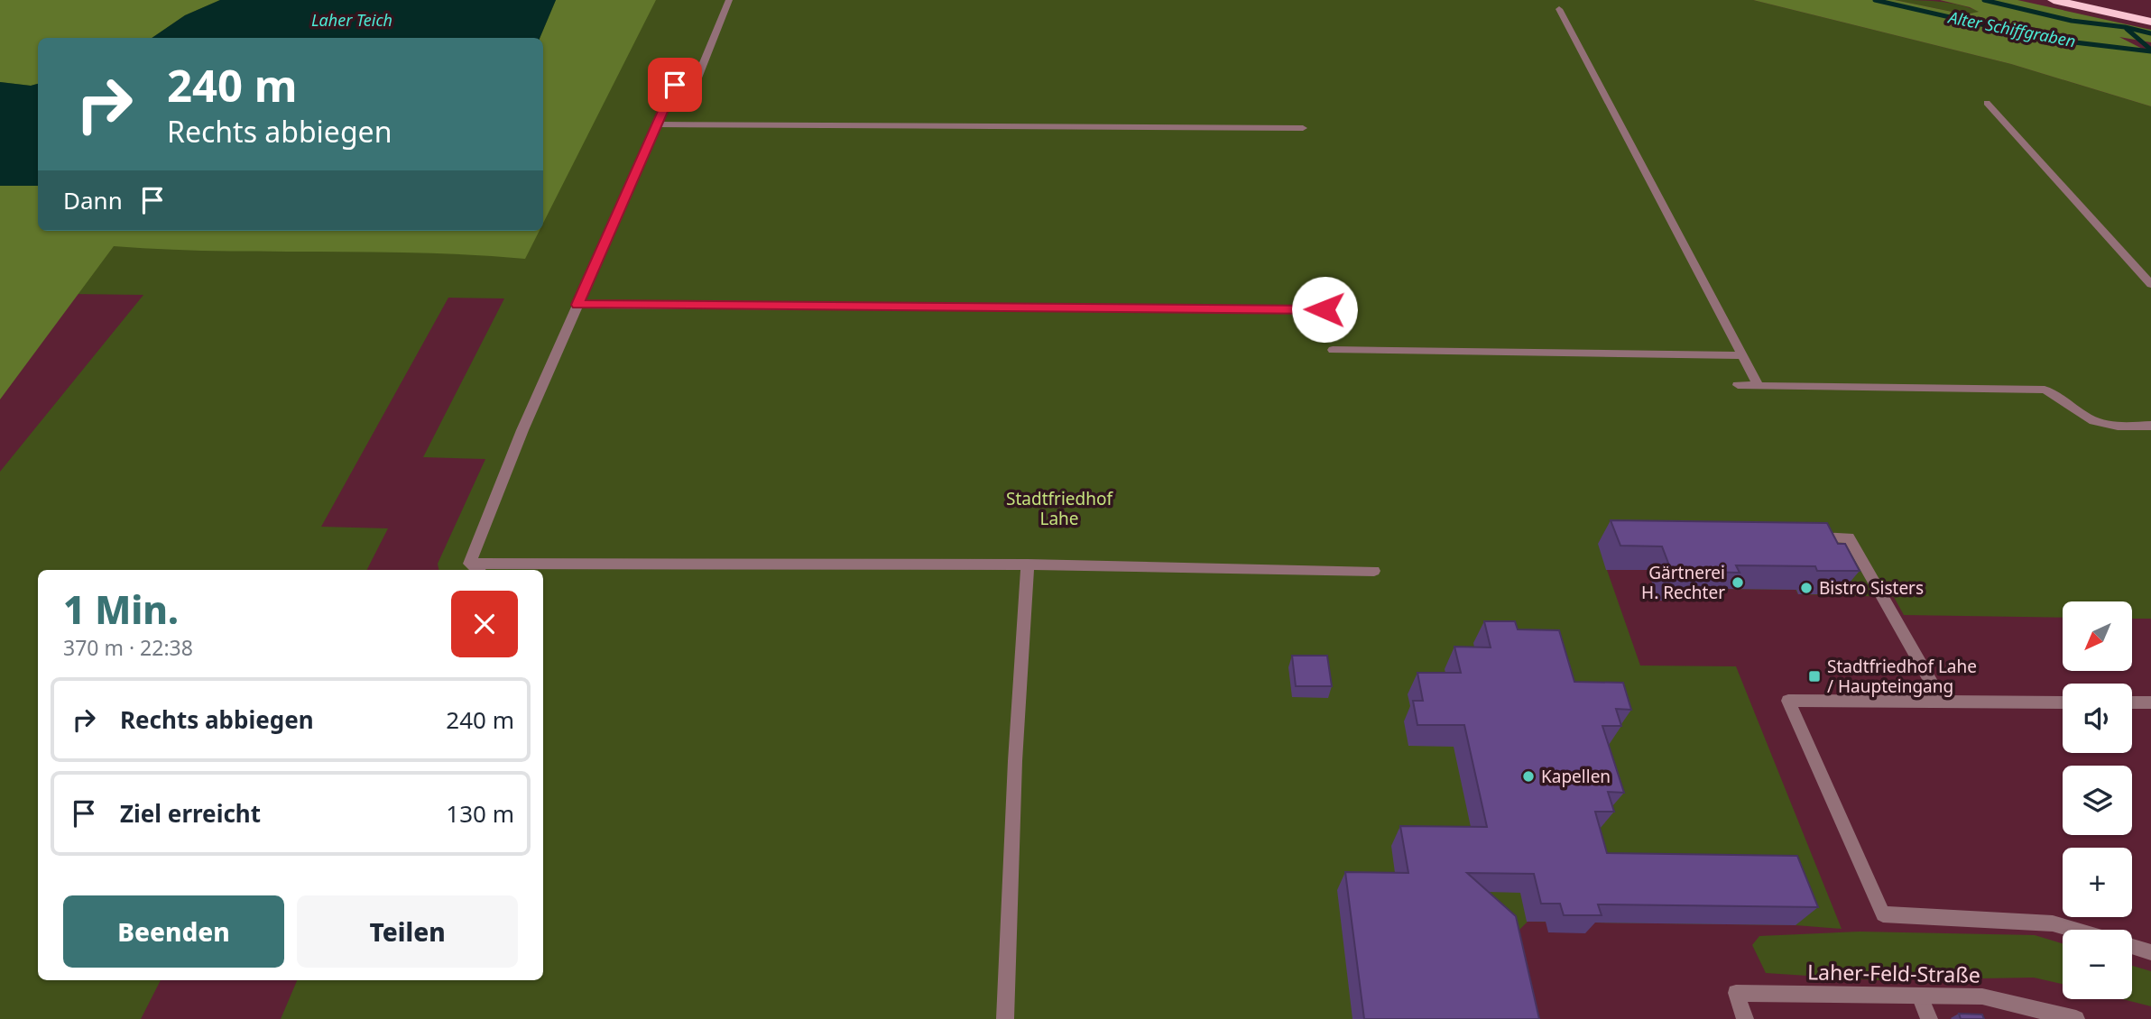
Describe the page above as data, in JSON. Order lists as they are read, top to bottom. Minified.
{"streets":{"street":["Laher-Feld-Straße"]},"water":["Laher Teich","Alter Schiffgraben"],"parks":["Stadtfriedhof Lahe"],"places":{"other":["Gärtnerei H. Rechter","Bistro Sisters","Kapellen"],"transit":["Stadtfriedhof Lahe / Haupteingang"]},"north":"bottom left","page":{"turn":["240 m","Rechts abbiegen"],"then":"Dann","heading":["1 Min.","370 m · 22:38"],"map_buttons":["+","−"],"list":[{"name":"Rechts abbiegen","value":"240 m"},{"name":"Ziel erreicht","value":"130 m"}],"buttons":["Beenden","Teilen"]}}
